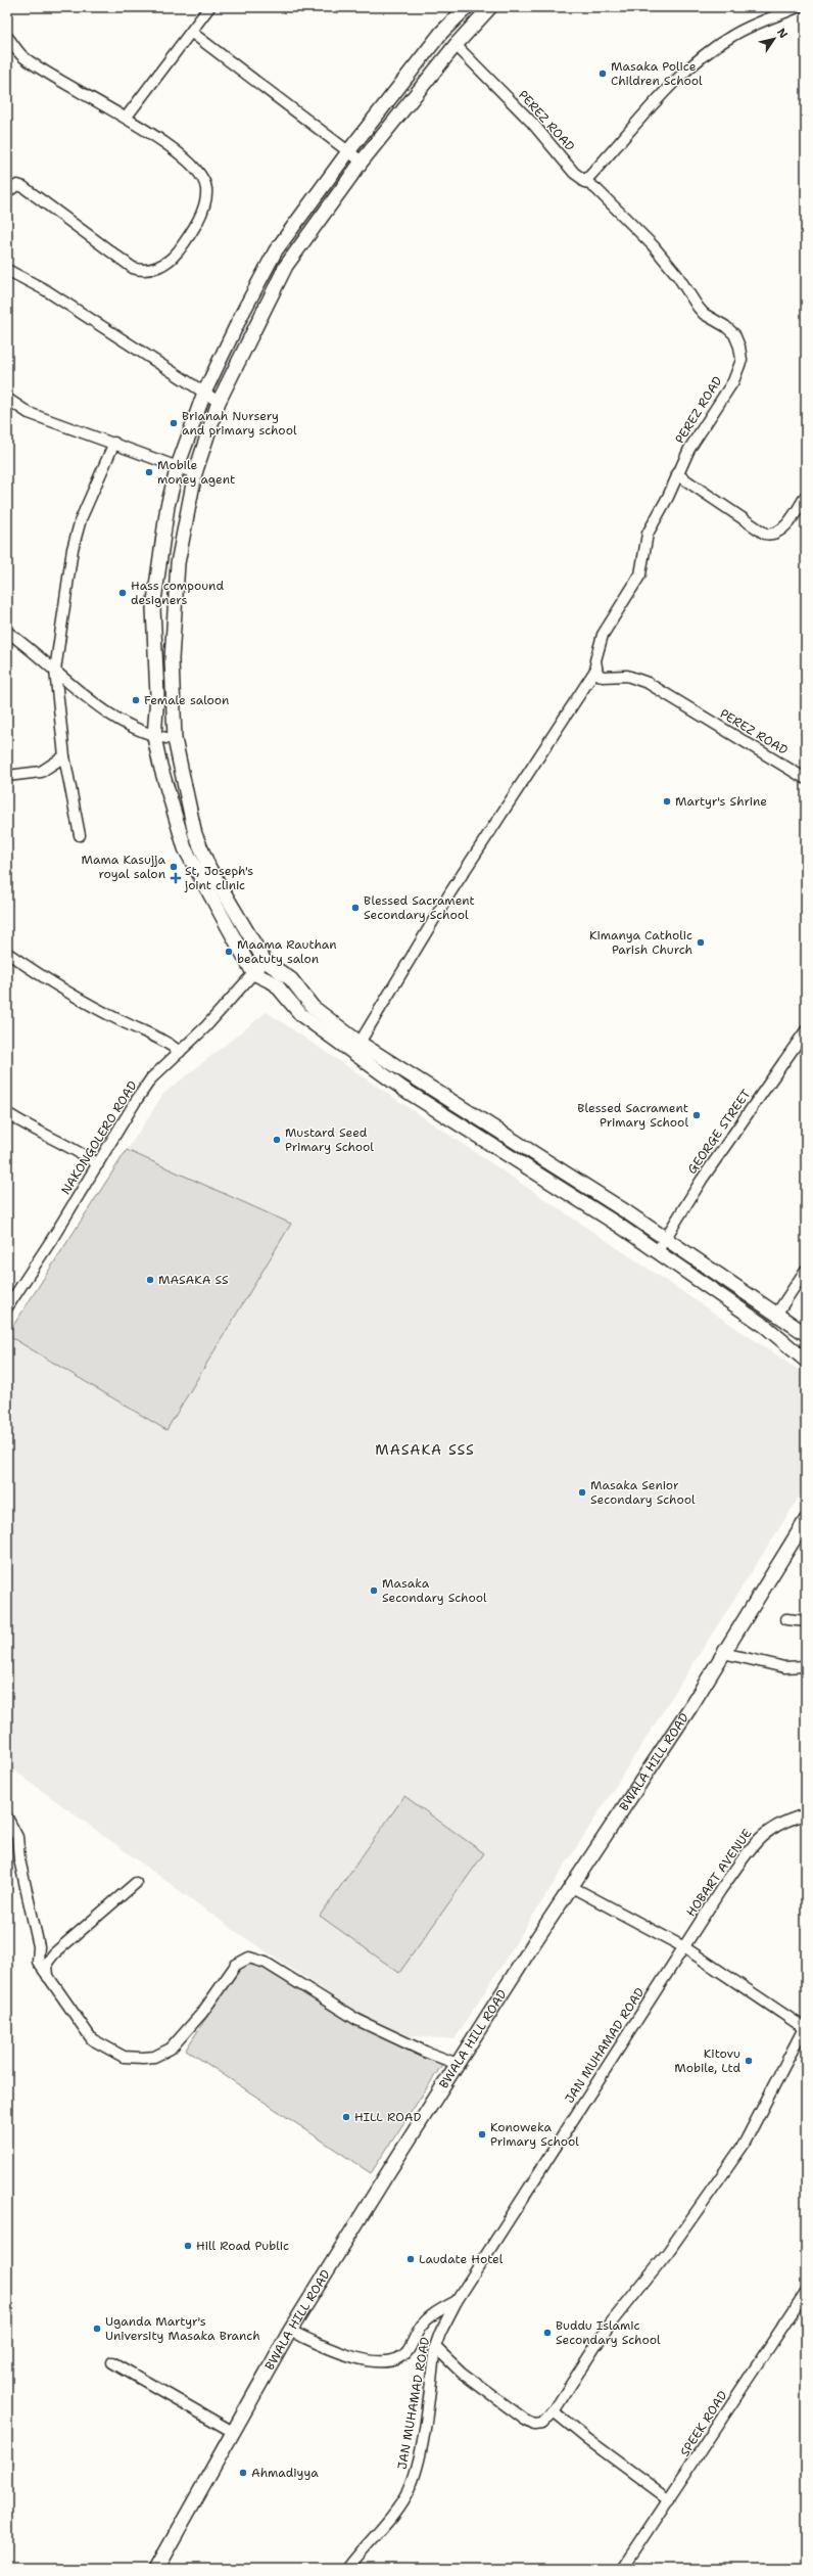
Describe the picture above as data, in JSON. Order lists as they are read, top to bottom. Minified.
{"streets":{"street":["PEREZ ROAD","GEORGE STREET","NAKONGOLERO ROAD","BWALA HILL ROAD","HOBART AVENUE","JAN MUHAMAD ROAD","SPEEK ROAD"]},"crossings":[["HOBART AVENUE","JAN MUHAMAD ROAD"]],"districts":["MASAKA SSS"],"places":{"other":["Masaka Police Children School","Brianah Nursery and primary school","Mobile money agent","Hass compound designers","Female saloon","Martyr's Shrine","Mama Kasujja royal salon","Blessed Sacrament Secondary School","Kimanya Catholic Parish Church","Maama Rauthan beatuty salon","Blessed Sacrament Primary School","Mustard Seed Primary School","MASAKA SS","Masaka Senior Secondary School","Masaka Secondary School","Kitovu Mobile, Ltd","HILL ROAD","Konoweka Primary School","Hill Road Public","Laudate Hotel","Uganda Martyr's University Masaka Branch","Buddu Islamic Secondary School","Ahmadiyya"],"health":["St, Joseph's joint clinic"]},"north":"top right"}
